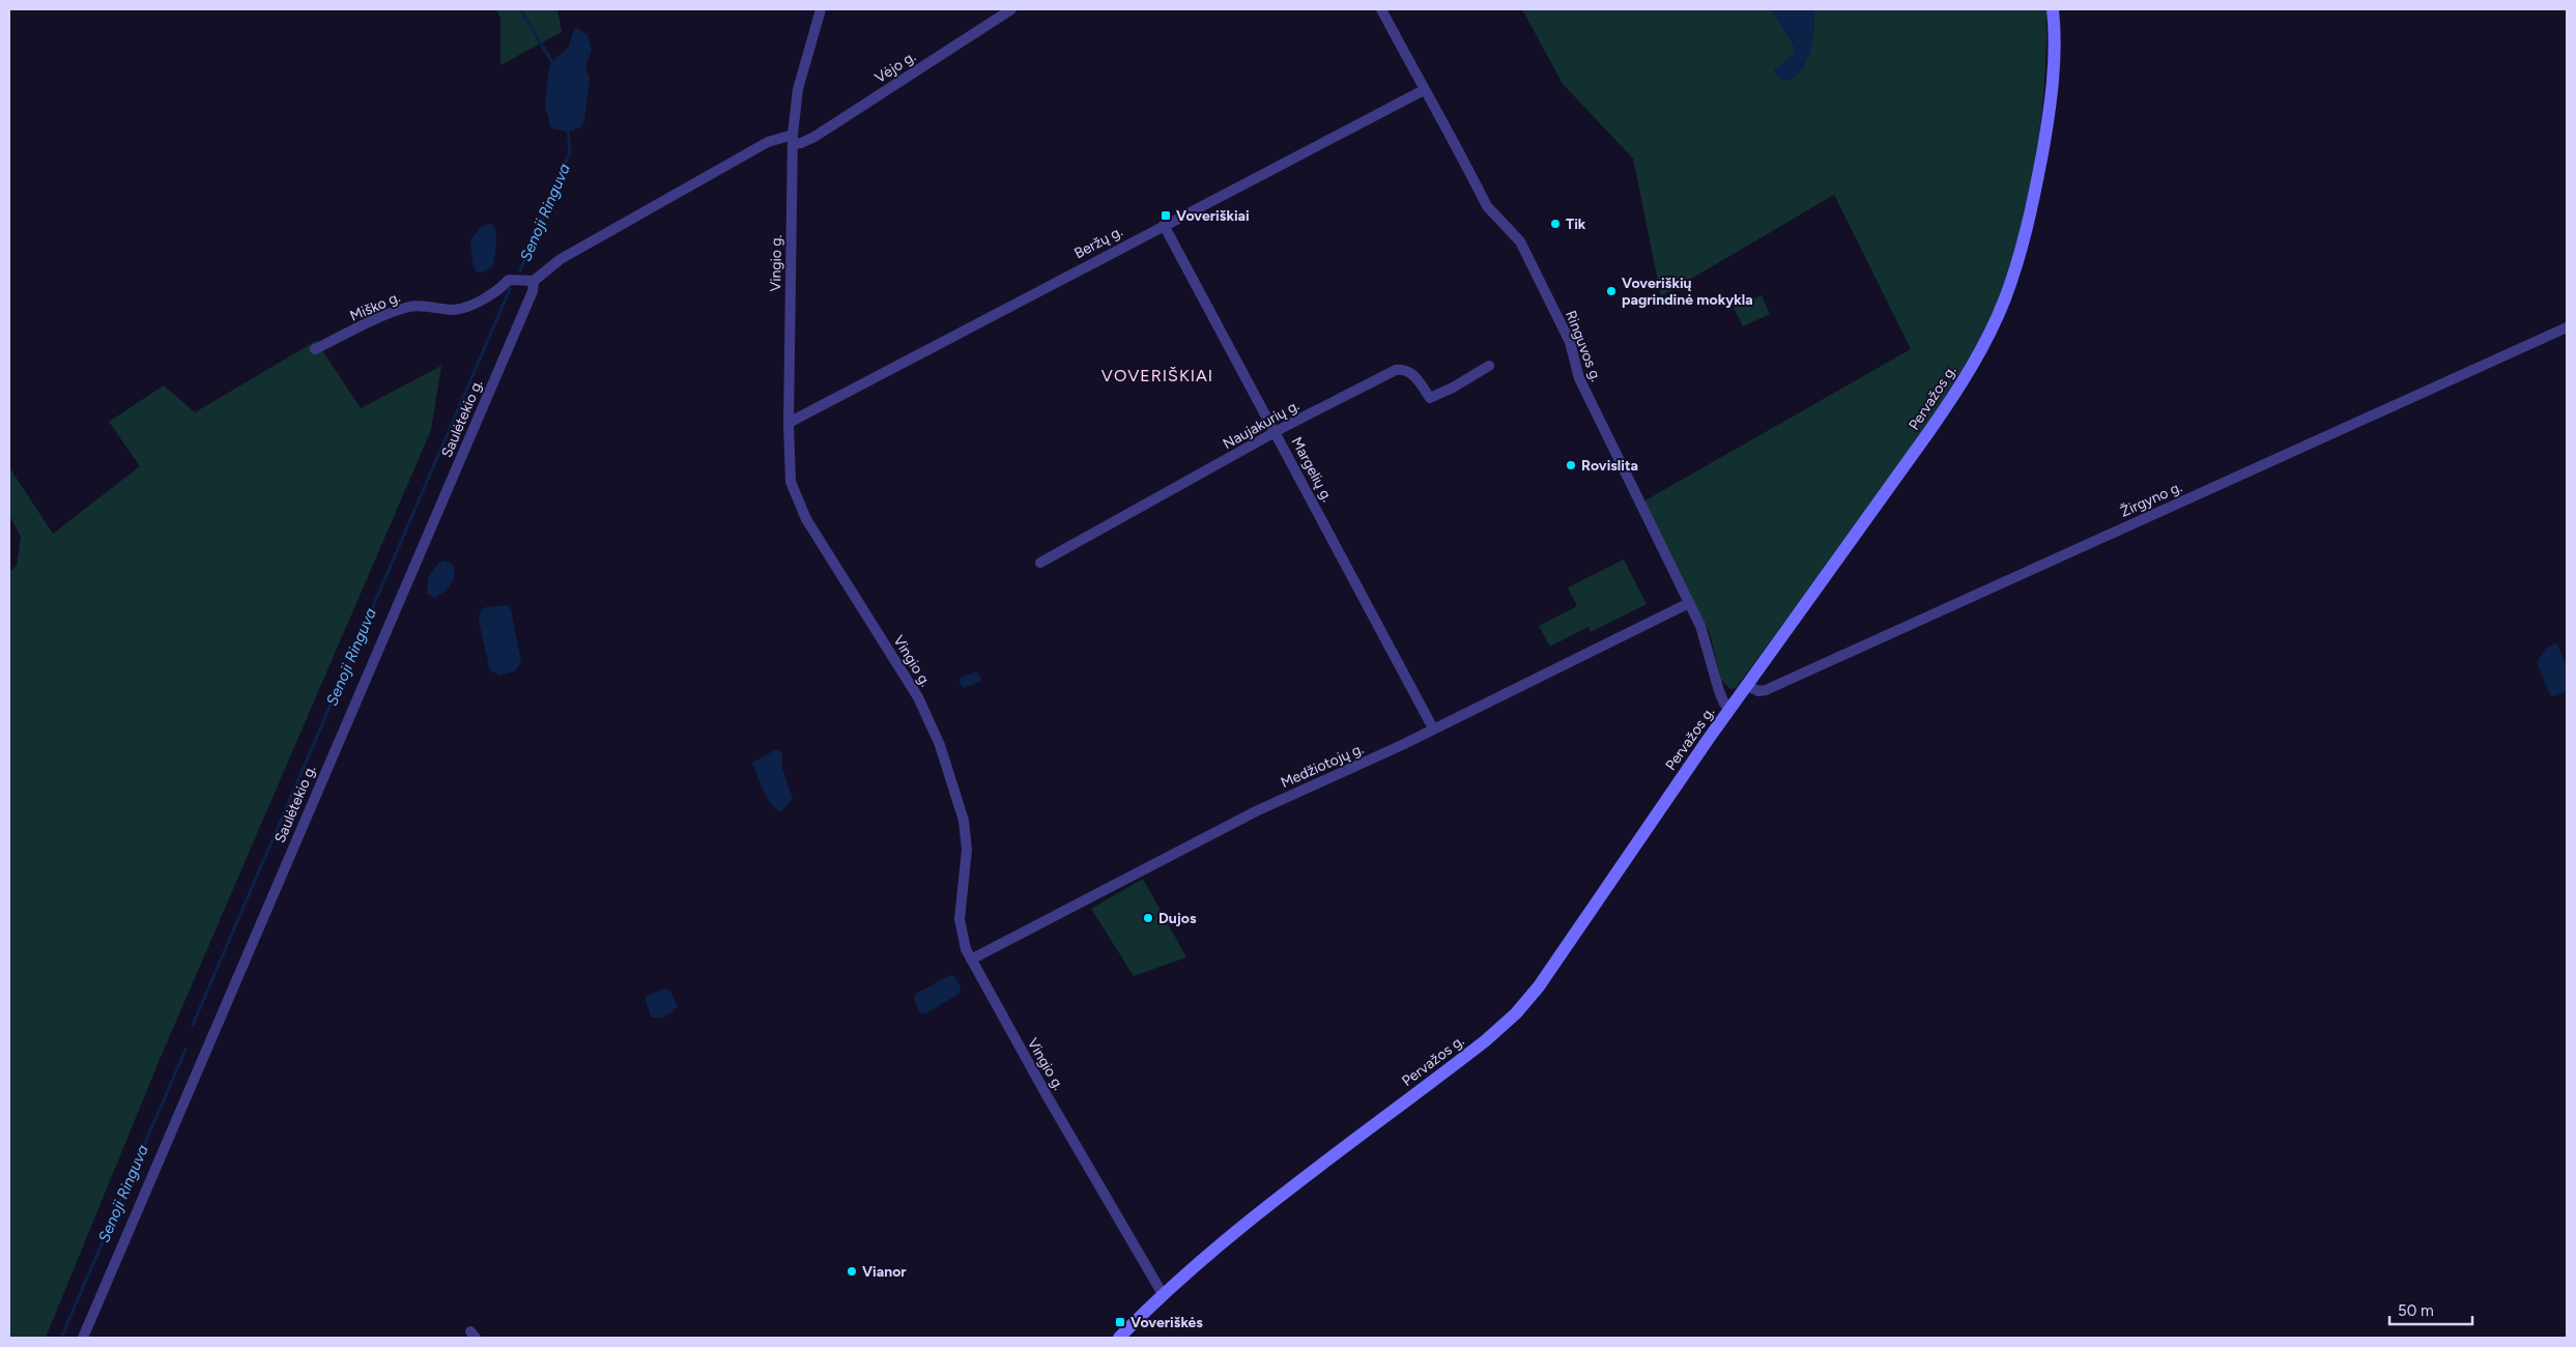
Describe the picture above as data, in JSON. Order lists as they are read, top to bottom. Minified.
{"streets":{"main road":["Pervažos g."],"street":["Vėjo g.","Beržų g.","Vingio g.","Miško g.","Ringuvos g.","Saulėtekio g.","Naujakurių g.","Margelių g.","Žirgyno g.","Medžiotojų g."]},"crossings":[["Vėjo g.","Vingio g."],["Vėjo g.","Miško g."],["Vėjo g.","Saulėtekio g."],["Beržų g.","Vingio g."],["Beržų g.","Ringuvos g."],["Beržų g.","Margelių g."],["Vingio g.","Pervažos g."],["Vingio g.","Medžiotojų g."],["Miško g.","Saulėtekio g."],["Ringuvos g.","Pervažos g."],["Ringuvos g.","Medžiotojų g."],["Pervažos g.","Žirgyno g."],["Naujakurių g.","Margelių g."],["Margelių g.","Medžiotojų g."]],"districts":["VOVERIŠKIAI"],"water":["Senoji Ringuva"],"places":{"transit":["Voveriškiai","Voveriškės"],"other":["Tik","Voveriškių pagrindinė mokykla","Rovislita","Dujos","Vianor"]},"scale_bar":"50 m"}
